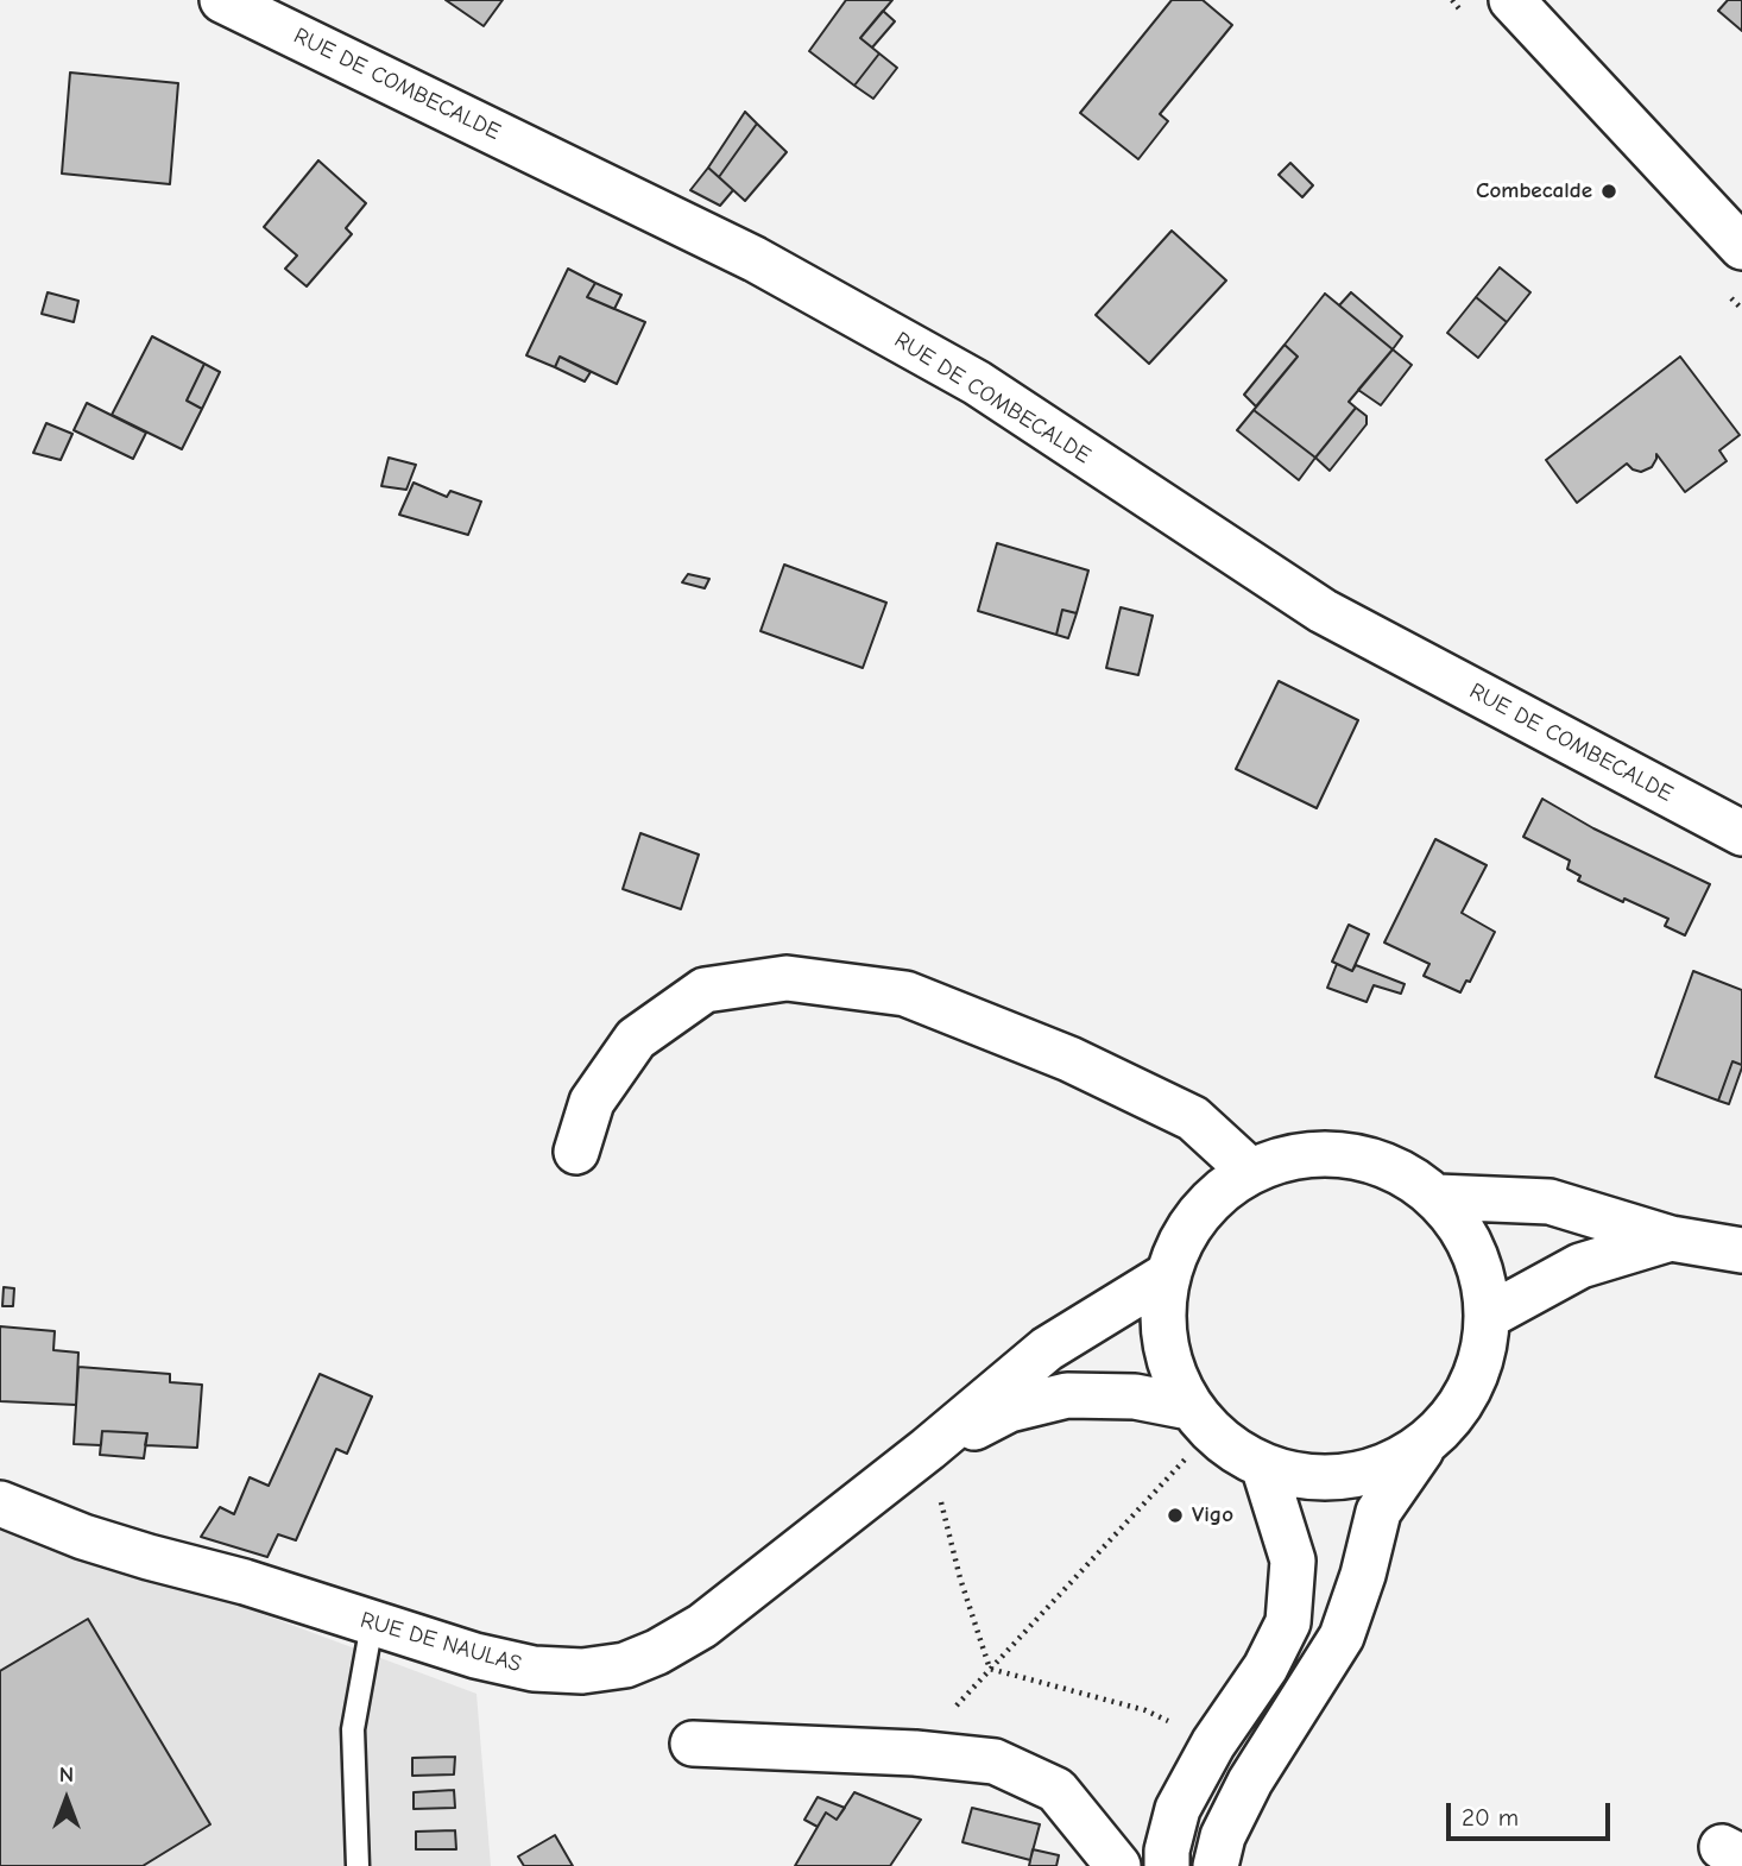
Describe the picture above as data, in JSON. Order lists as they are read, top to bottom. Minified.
{"streets":{"street":["RUE DE COMBECALDE","RUE DE NAULAS"]},"places":["Combecalde","Vigo"],"scale_bar":"20 m","north":"top"}
